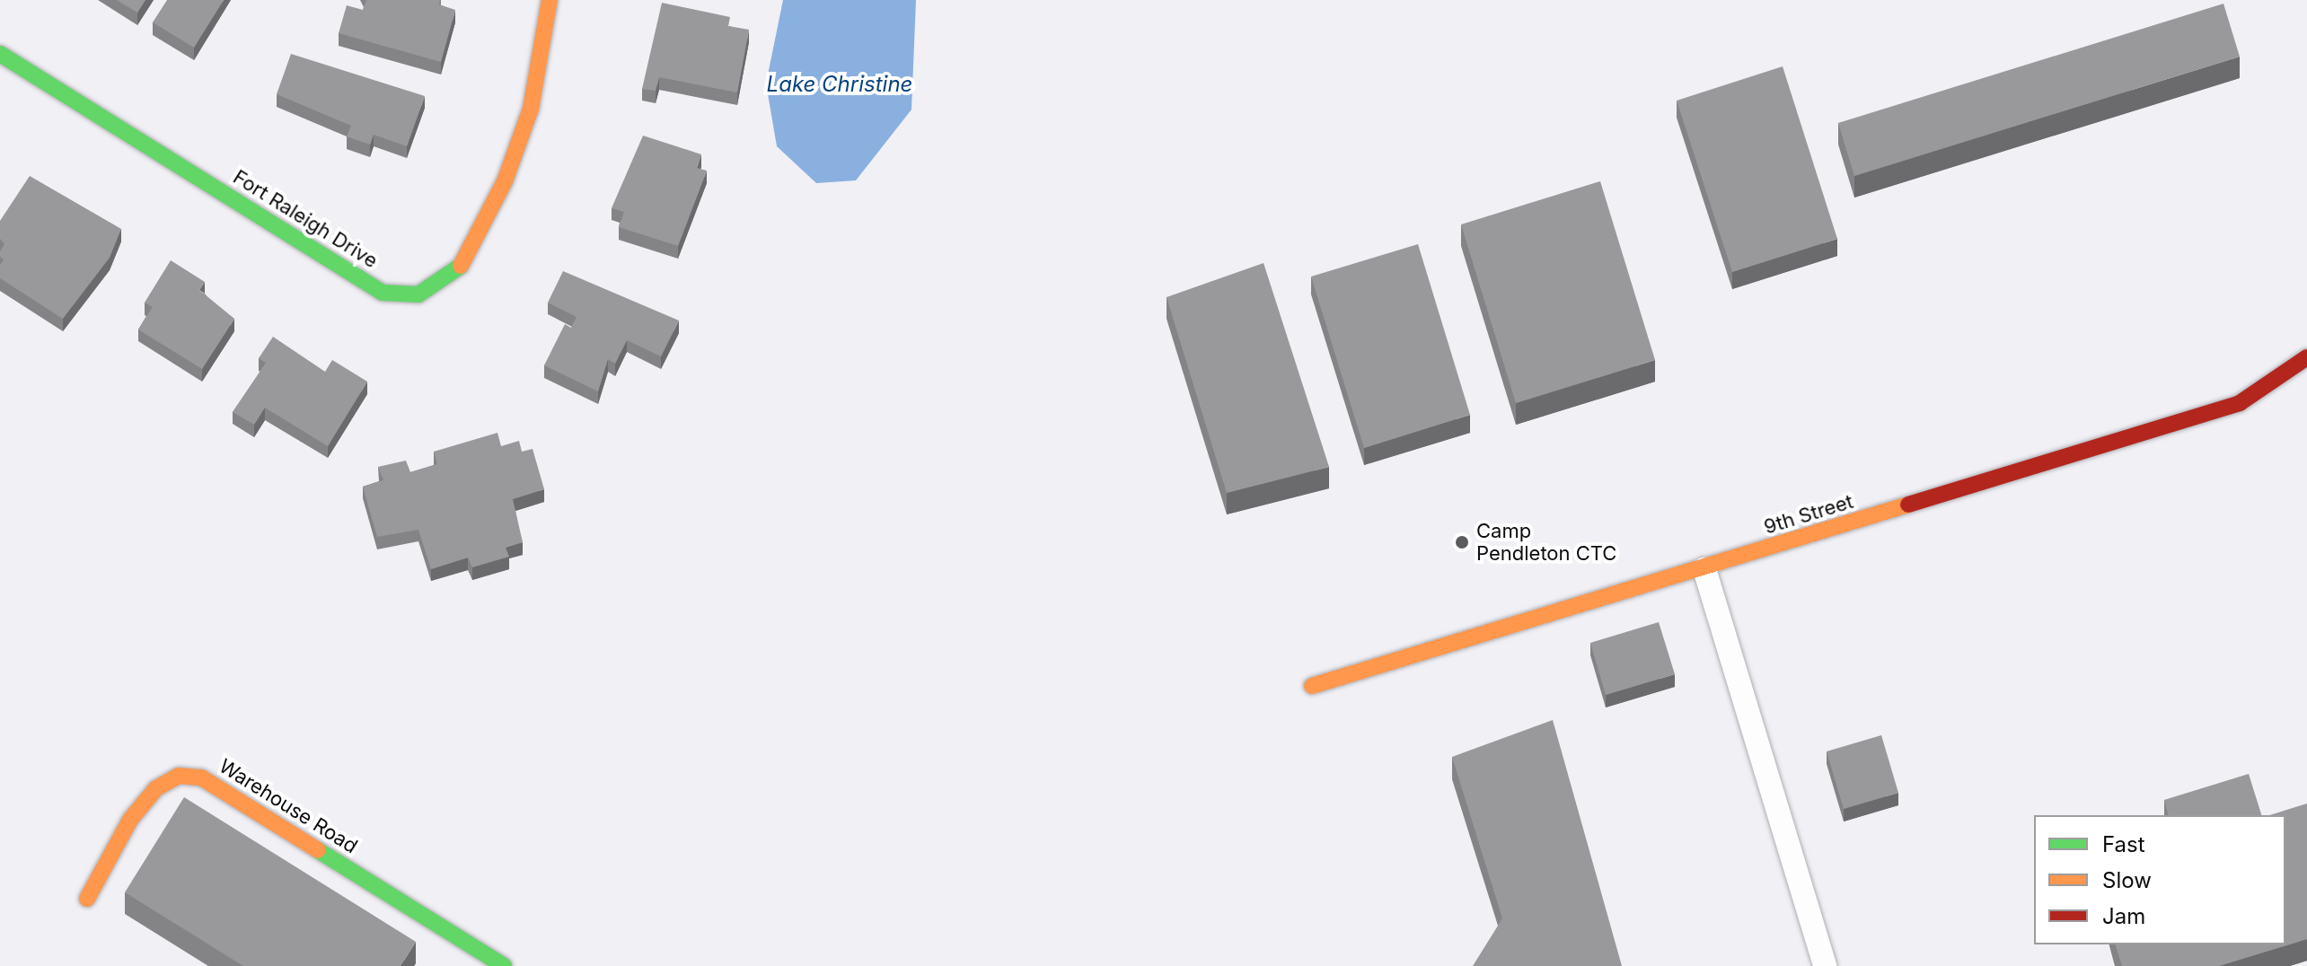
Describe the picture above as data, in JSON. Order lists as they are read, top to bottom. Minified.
{"streets":{"street":["Fort Raleigh Drive","9th Street","Warehouse Road"]},"water":["Lake Christine"],"places":["Camp Pendleton CTC"],"legend":["Fast","Slow","Jam"]}
